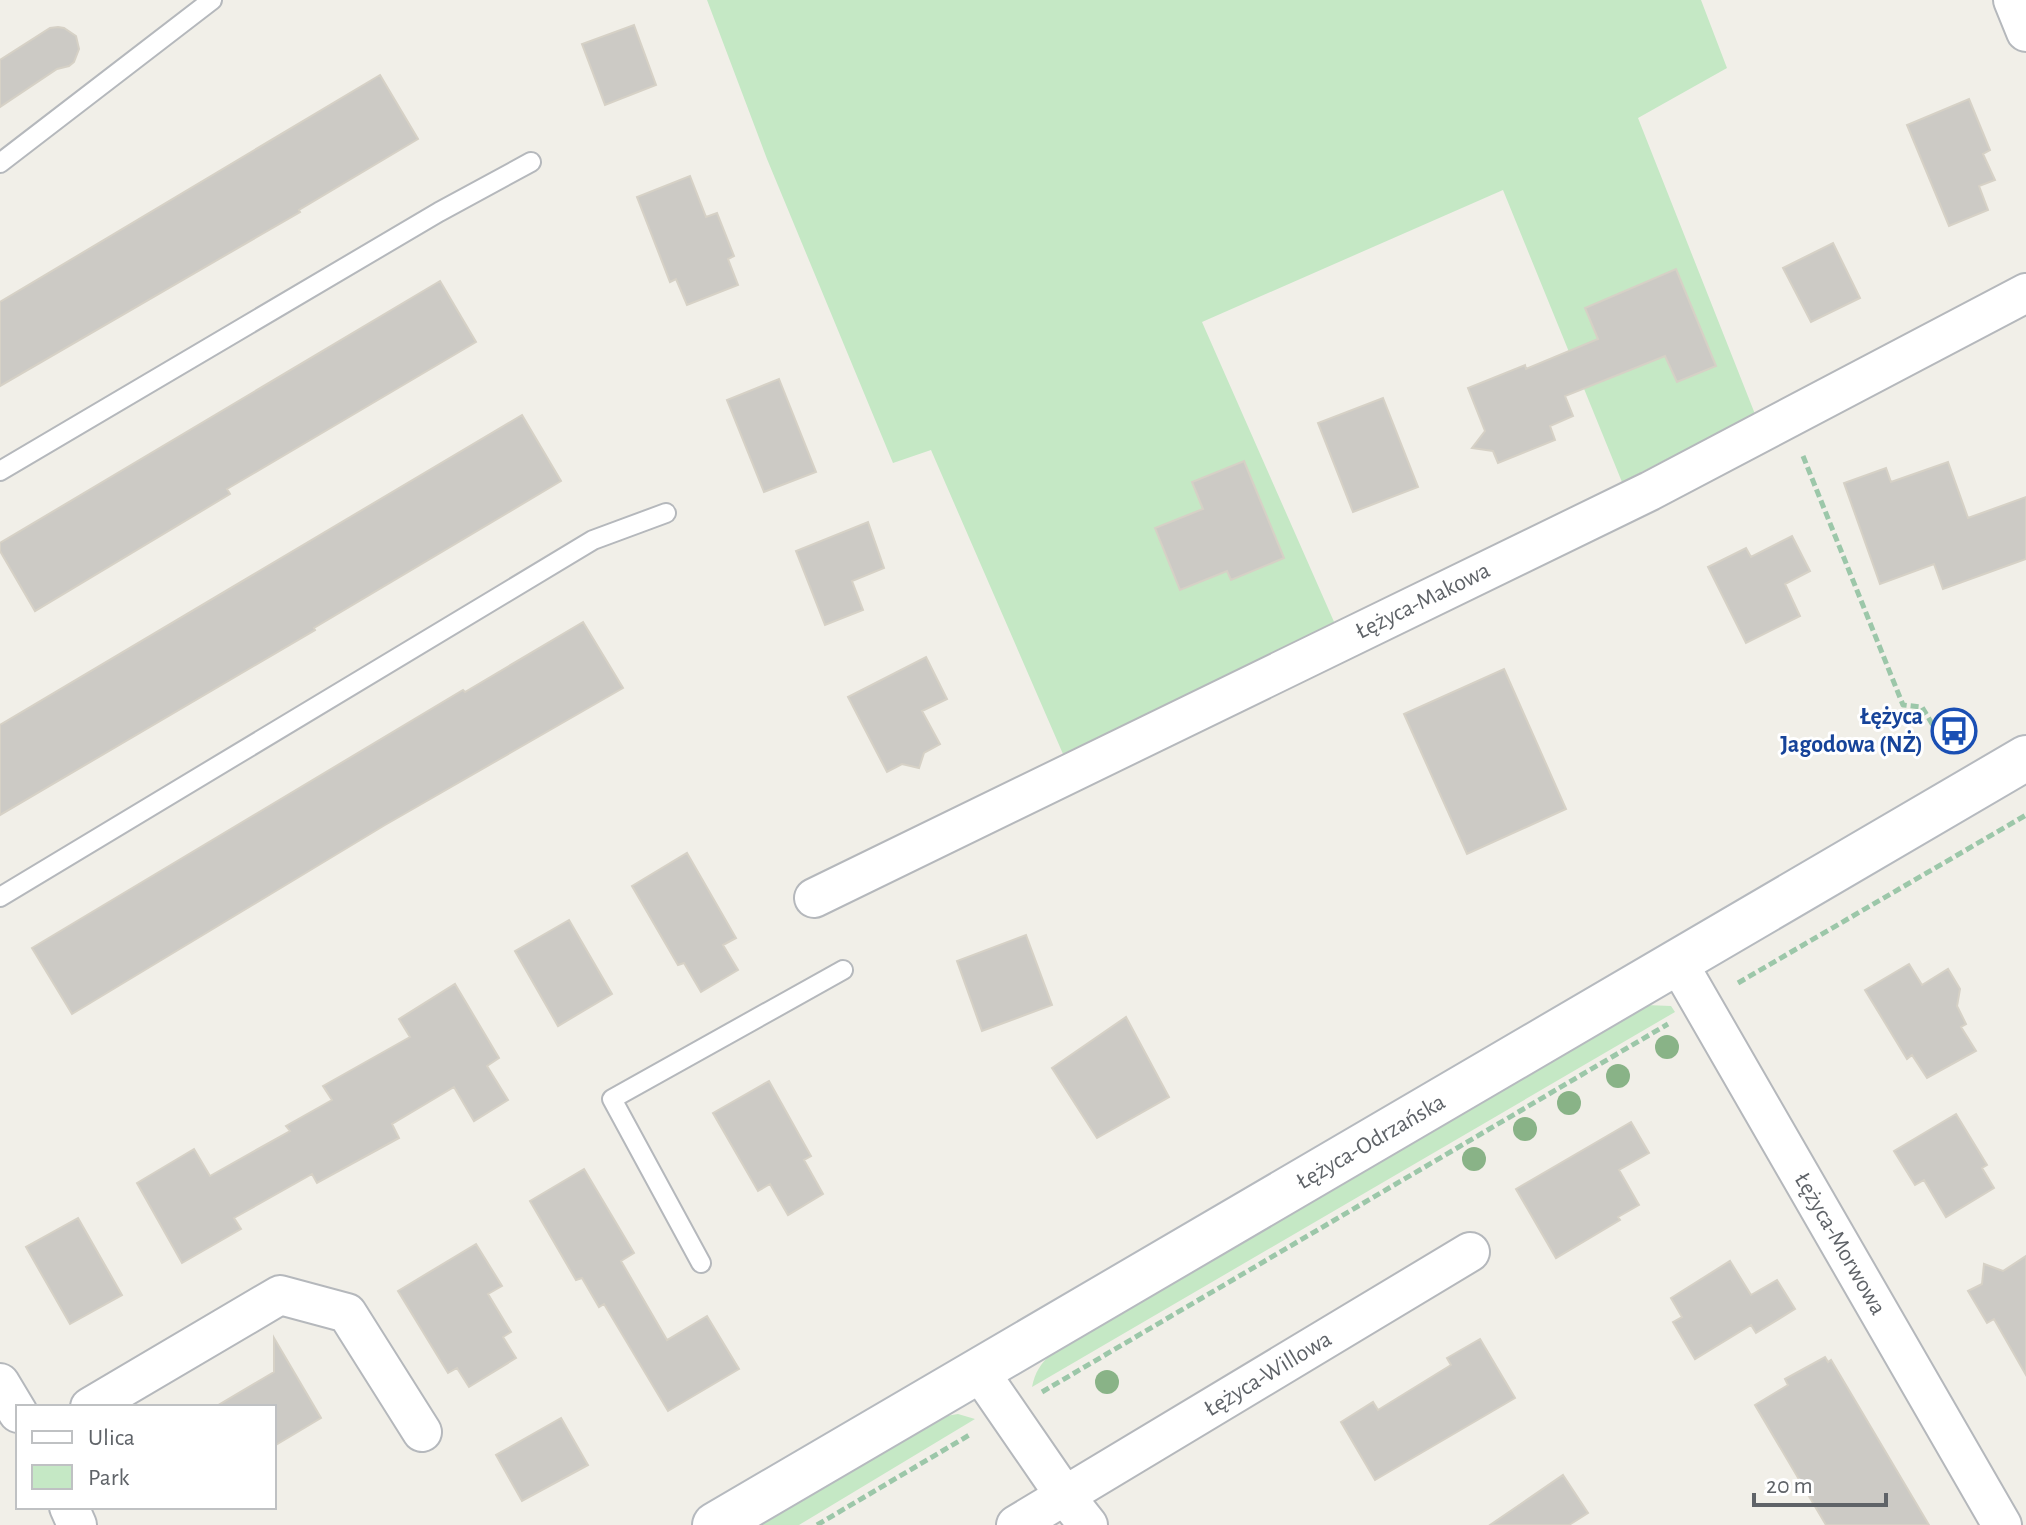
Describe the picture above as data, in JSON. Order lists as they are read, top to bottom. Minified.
{"streets":{"main road":["Łężyca-Odrzańska"],"street":["Łężyca-Makowa","Łężyca-Morwowa","Łężyca-Willowa"]},"crossings":[["Łężyca-Odrzańska","Łężyca-Morwowa"]],"places":{"bus stop":["Łężyca Jagodowa (NŻ)"]},"legend":["Ulica","Park"],"scale_bar":"20 m"}
